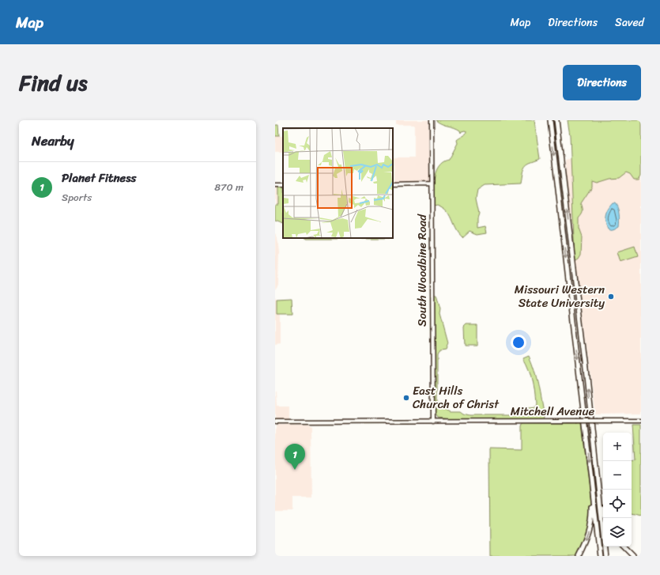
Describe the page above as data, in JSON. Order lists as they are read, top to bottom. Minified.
{"streets":{"street":["South Woodbine Road","Mitchell Avenue"]},"crossings":[["South Woodbine Road","Mitchell Avenue"]],"places":["Missouri Western State University","East Hills Church of Christ"],"page":{"header":"Map","nav":["Map","Directions","Saved"],"title":"Find us","buttons":"Directions","heading":"Nearby","list":[{"mark":"1","name":"Planet Fitness","note":"Sports","value":"870 m"}],"map_buttons":["+","−"],"pins":"1"}}
